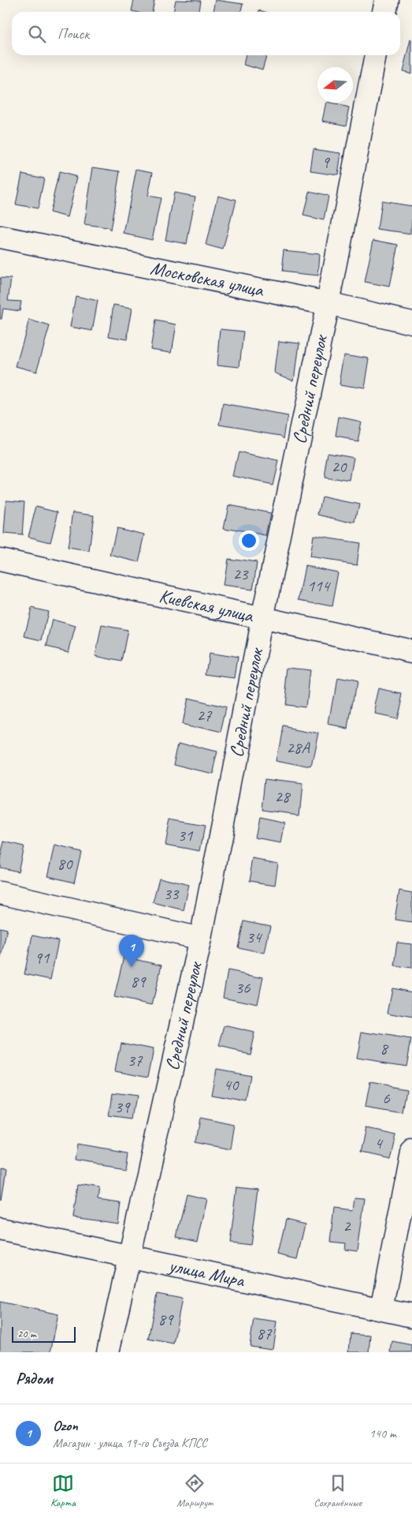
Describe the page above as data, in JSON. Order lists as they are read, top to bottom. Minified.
{"streets":{"street":["Московская улица","Средний переулок","Киевская улица","улица Мира"]},"crossings":[["Московская улица","Средний переулок"],["Средний переулок","Киевская улица"],["Средний переулок","улица Мира"]],"house_numbers":["9","20","23","114","27","28А","28","31","80","33","34","91","89","36","8","37","40","6","39","4","2","89","87"],"scale_bar":"20 m","north":"left","page":{"search":"Поиск","pins":"1","scale":"20 m","heading":"Рядом","list":[{"mark":"1","name":"Ozon","note":"Магазин · улица 19-го Съезда КПСС","value":"140 m"}],"nav":["Карта","Маршрут","Сохранённые"]}}
